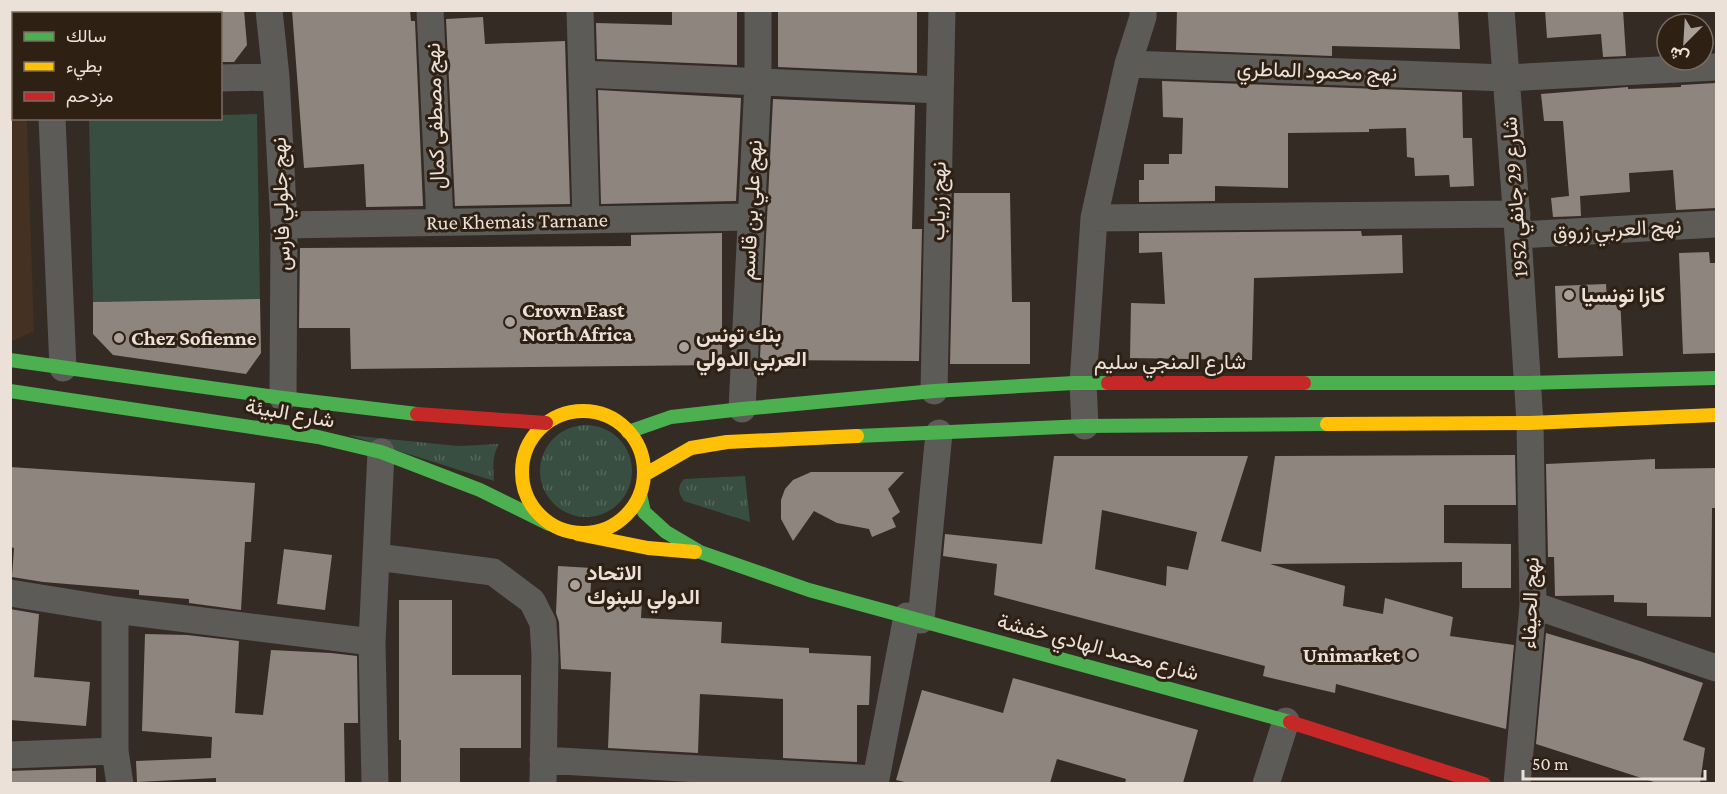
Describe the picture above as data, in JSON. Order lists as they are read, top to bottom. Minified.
{"streets":{"main road":["شارع المنجي سليم","شارع البيئة","شارع محمد الهادي خفشة"],"street":["نهج محمود الماطري","نهج مصطفى كمال","شارع 29 جانفي 1952","نهج زرياب","نهج جلولي فارس","نهج علي بن قاسم","Rue Khemais Tarnane","نهج العربي زروق","نهج الحيفاء"]},"crossings":[["نهج محمود الماطري","شارع 29 جانفي 1952"],["نهج مصطفى كمال","Rue Khemais Tarnane"],["شارع 29 جانفي 1952","نهج العربي زروق"],["شارع 29 جانفي 1952","شارع المنجي سليم"],["شارع 29 جانفي 1952","نهج الحيفاء"],["نهج زرياب","شارع المنجي سليم"],["نهج جلولي فارس","Rue Khemais Tarnane"],["نهج جلولي فارس","شارع البيئة"],["نهج علي بن قاسم","Rue Khemais Tarnane"],["نهج علي بن قاسم","شارع المنجي سليم"],["شارع المنجي سليم","شارع البيئة"]],"places":["كازا تونسيا","Crown East North Africa","Chez Sofienne","بنك تونس العربي الدولي","الاتحاد الدولي للبنوك","Unimarket"],"legend":["سالك","بطيء","مزدحم"],"scale_bar":"50 m","north":"bottom left"}
